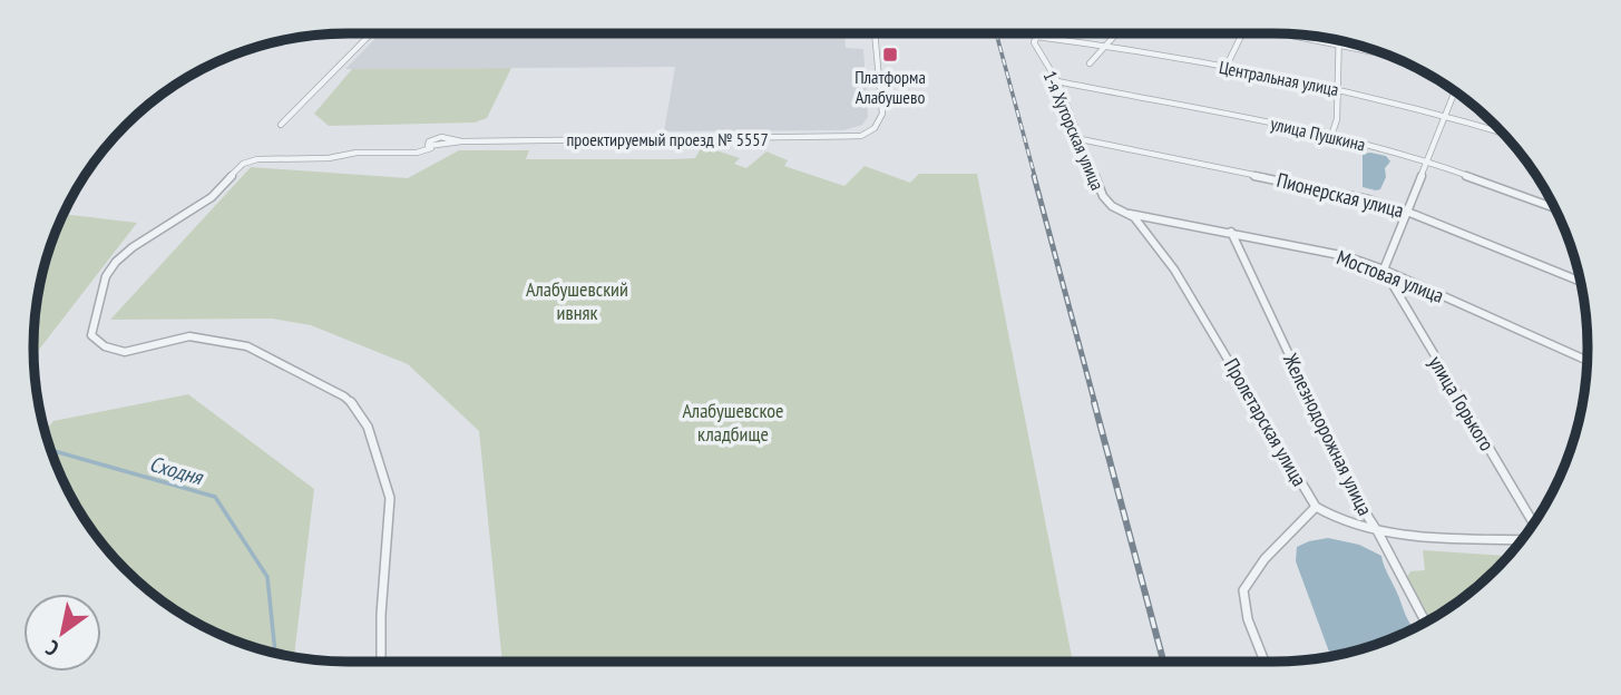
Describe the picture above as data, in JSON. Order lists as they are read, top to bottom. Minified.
{"streets":{"street":["Центральная улица","1-я Хуторская улица","улица Пушкина","проектируемый проезд № 5557","Пионерская улица","Мостовая улица","улица Горького","Пролетарская улица","Железнодорожная улица"]},"crossings":[["Центральная улица","1-я Хуторская улица"],["1-я Хуторская улица","улица Пушкина"],["1-я Хуторская улица","Пионерская улица"],["1-я Хуторская улица","Мостовая улица"],["1-я Хуторская улица","Пролетарская улица"],["Мостовая улица","улица Горького"],["Мостовая улица","Пролетарская улица"],["Мостовая улица","Железнодорожная улица"]],"water":["Сходня"],"parks":["Алабушевский ивняк","Алабушевское кладбище"],"places":{"transit":["Платформа Алабушево"]},"north":"bottom left"}
